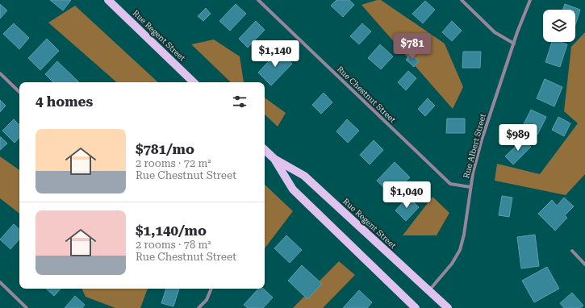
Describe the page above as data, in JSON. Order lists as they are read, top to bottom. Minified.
{"streets":{"main road":["Rue Regent Street"],"street":["Rue Chestnut Street","Rue Albert Street"]},"crossings":[["Rue Regent Street","Rue Albert Street"],["Rue Chestnut Street","Rue Albert Street"]],"page":{"price":["$781","$1,140","$989","$1,040"],"heading":"4 homes","list":[{"name":"$781/mo","note":"2 rooms · 72 m² · Rue Chestnut Street"},{"name":"$1,140/mo","note":"2 rooms · 78 m² · Rue Chestnut Street"}]}}
